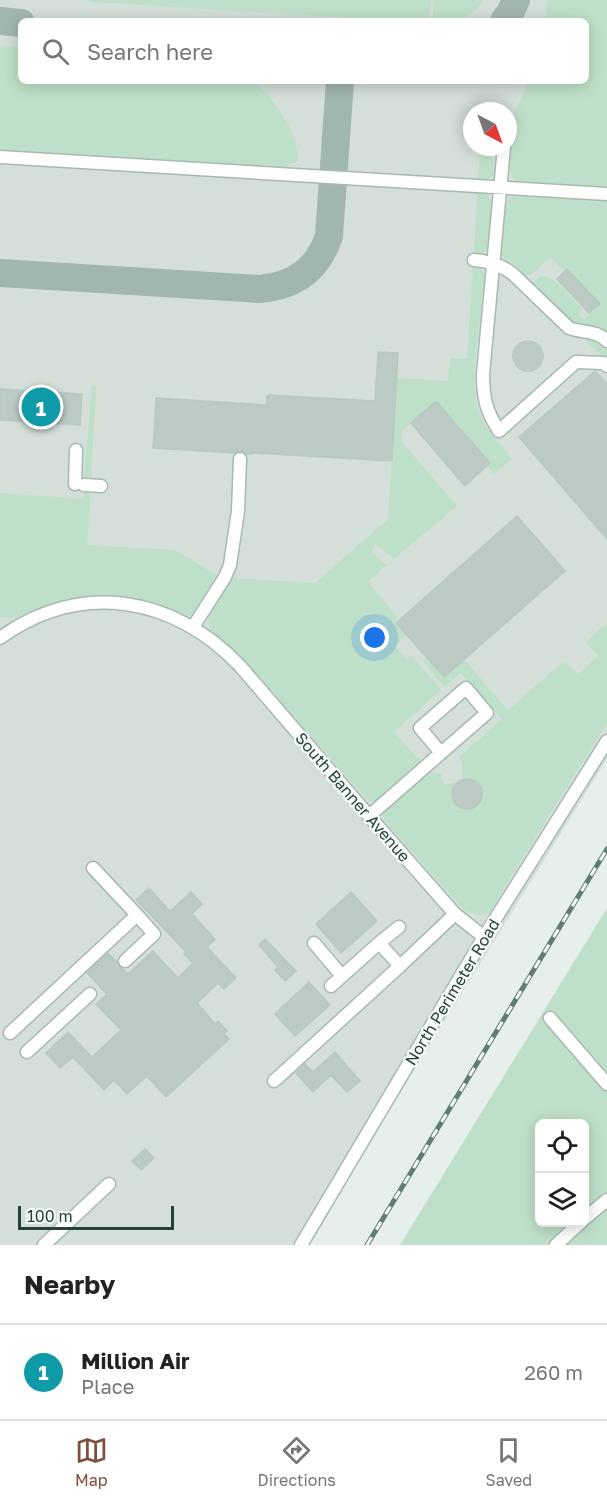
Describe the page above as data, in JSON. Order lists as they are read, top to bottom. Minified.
{"streets":{"street":["South Banner Avenue","North Perimeter Road"]},"crossings":[["South Banner Avenue","North Perimeter Road"]],"scale_bar":"100 m","north":"bottom right","page":{"search":"Search here","pins":"1","scale":"100 m","heading":"Nearby","list":[{"mark":"1","name":"Million Air","note":"Place","value":"260 m"}],"nav":["Map","Directions","Saved"]}}
